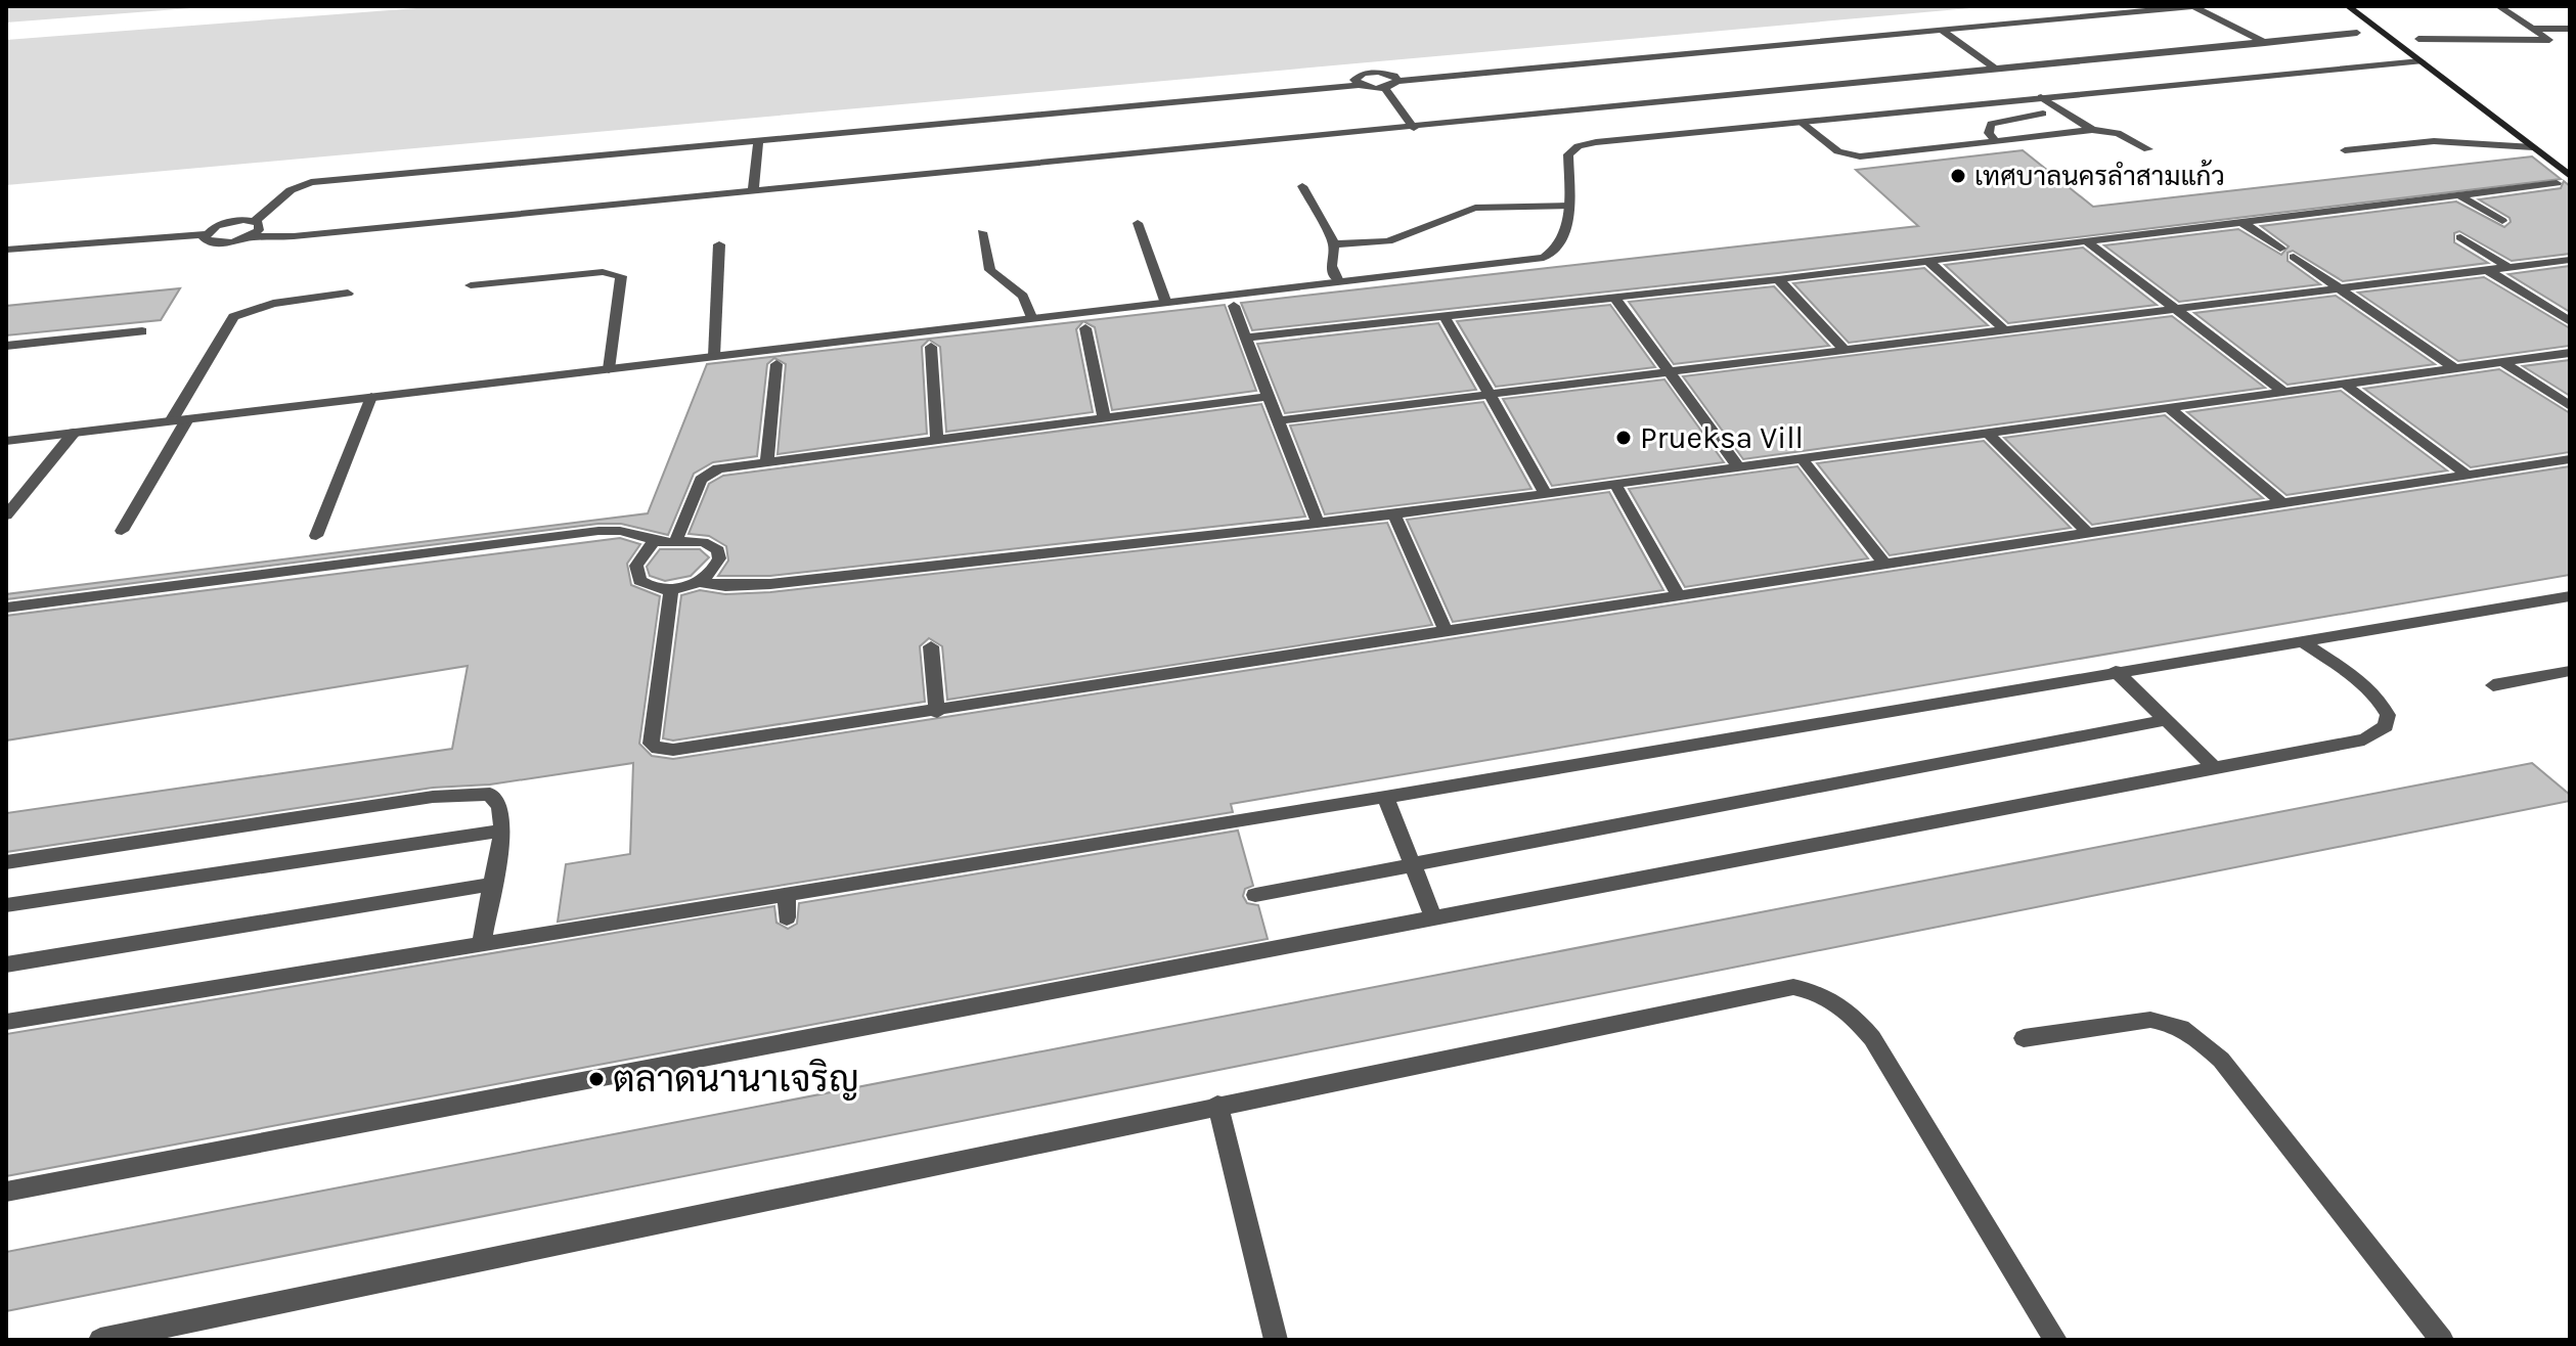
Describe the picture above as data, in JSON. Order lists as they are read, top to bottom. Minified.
{"places":["เทศบาลนครลำสามแก้ว","Prueksa Vill","ตลาดนานาเจริญ"]}
